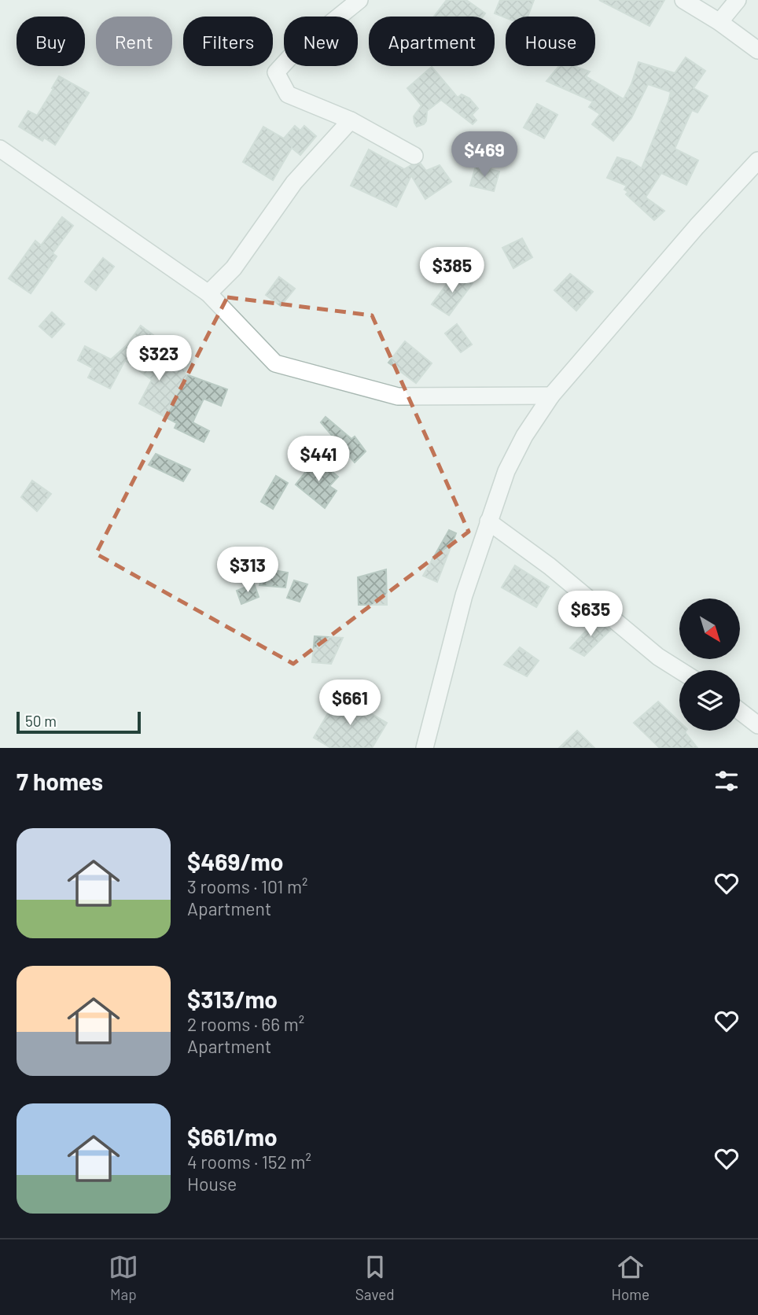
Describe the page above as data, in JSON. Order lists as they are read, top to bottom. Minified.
{"scale_bar":"50 m","north":"bottom right","page":{"chip":["Buy","Rent","Filters","New","Apartment","House"],"price":["$469","$385","$323","$441","$313","$635","$661"],"scale":"50 m","heading":"7 homes","list":[{"name":"$469/mo","note":"3 rooms · 101 m² · Apartment"},{"name":"$313/mo","note":"2 rooms · 66 m² · Apartment"},{"name":"$661/mo","note":"4 rooms · 152 m² · House"}],"tabs":["Map","Saved","Home"]}}
